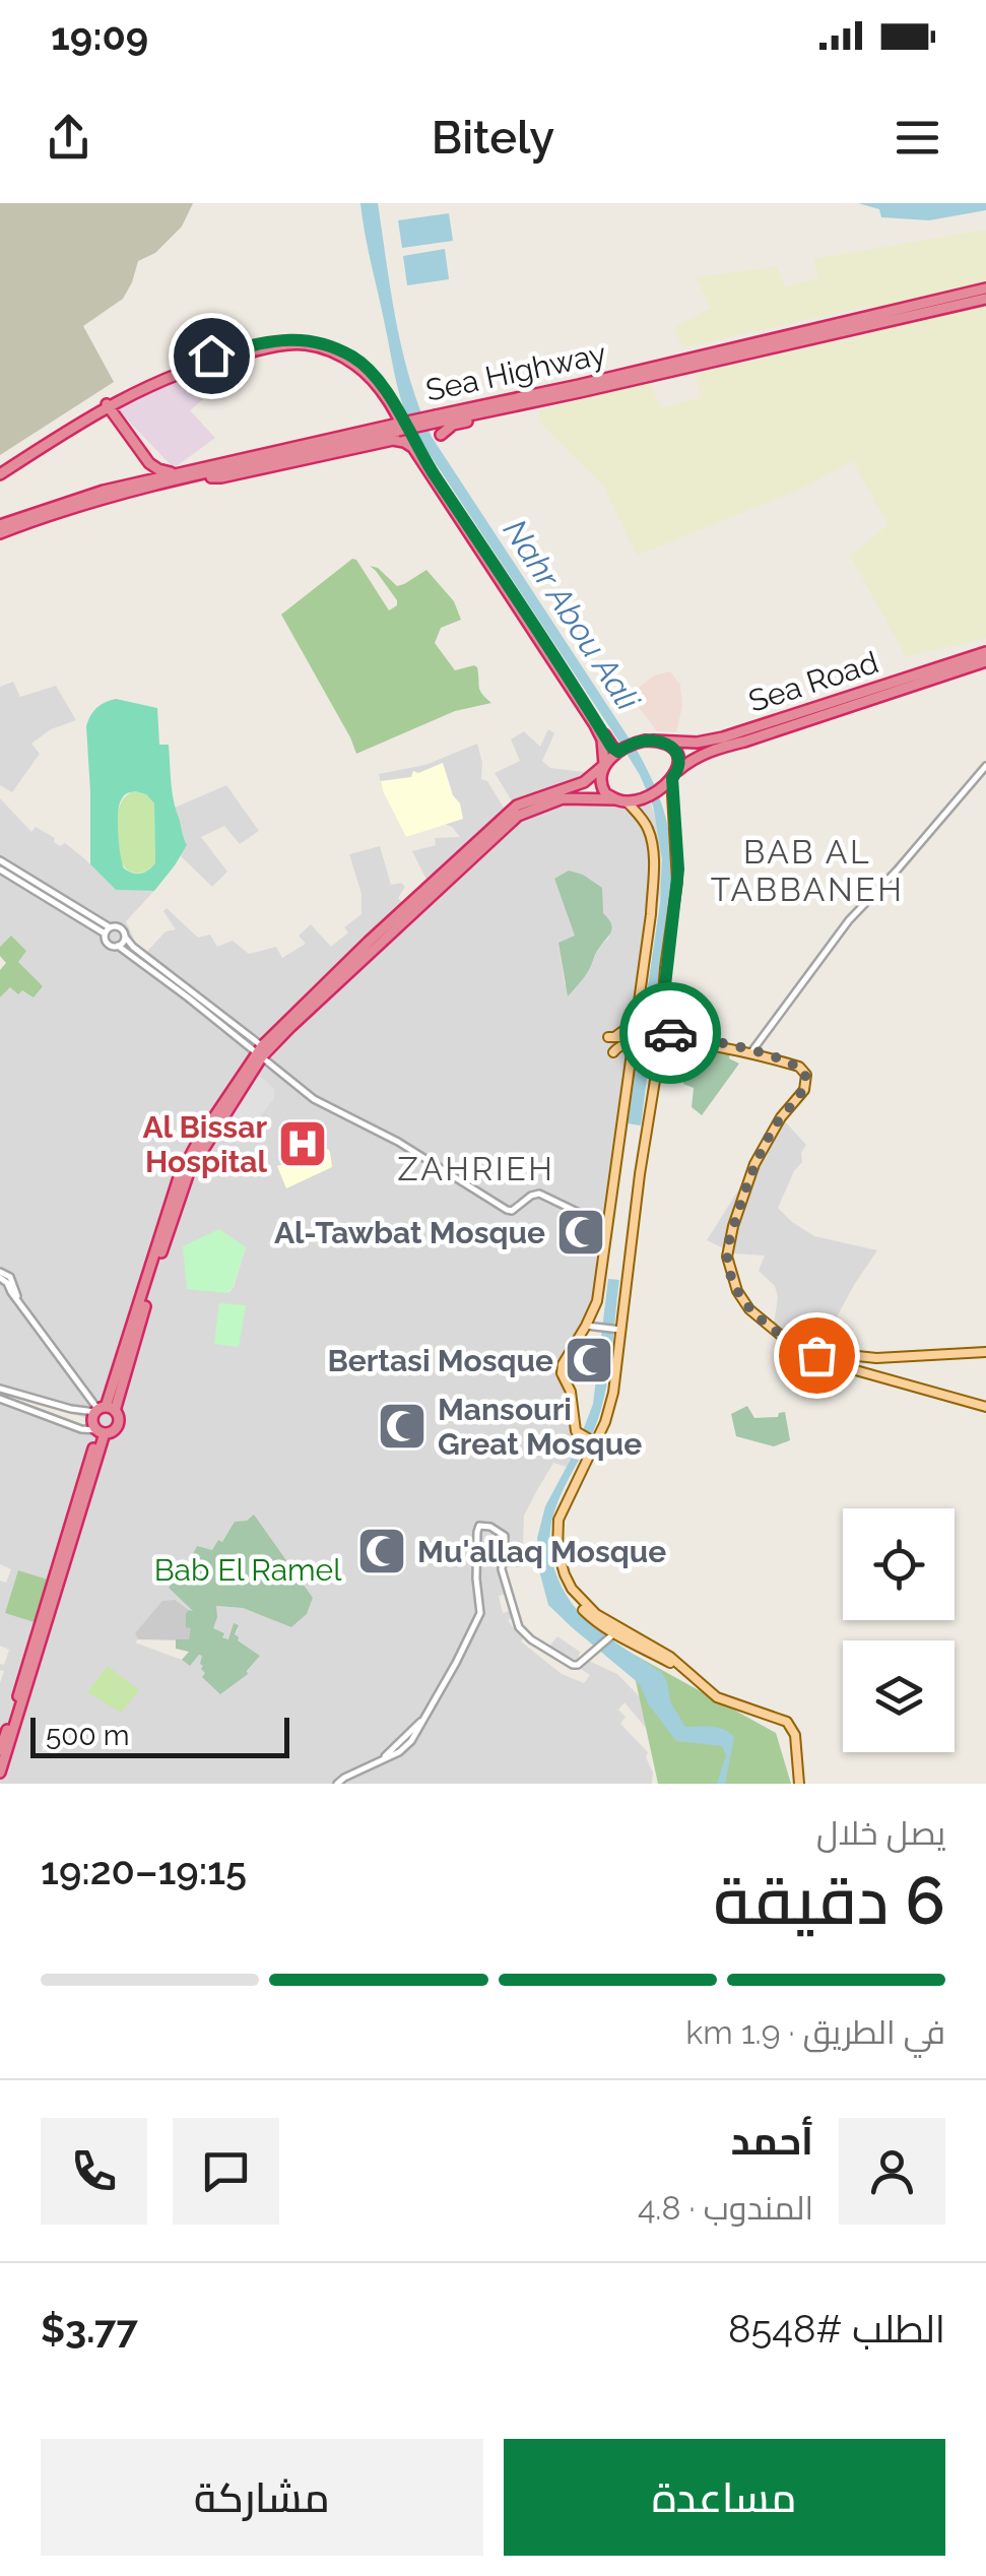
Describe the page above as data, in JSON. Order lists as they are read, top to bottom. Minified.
{"streets":{"highway":["Sea Highway","Sea Road"]},"districts":["BAB AL TABBANEH","ZAHRIEH"],"water":["Nahr Abou Aali"],"parks":["Bab El Ramel"],"places":{"hospital":["Al Bissar Hospital"],"mosque":["Al-Tawbat Mosque","Bertasi Mosque","Mansouri Great Mosque","Mu'allaq Mosque"]},"scale_bar":"500 m","page":{"status":"19:09","header":"Bitely","scale":"500 m","heading":["6 دقيقة","يصل خلال","19:15–19:20"],"panel":["أحمد","المندوب · 4.8","الطلب #8548","$3.77"],"bar":"في الطريق · 1.9 km","buttons":["مساعدة","مشاركة"]}}
